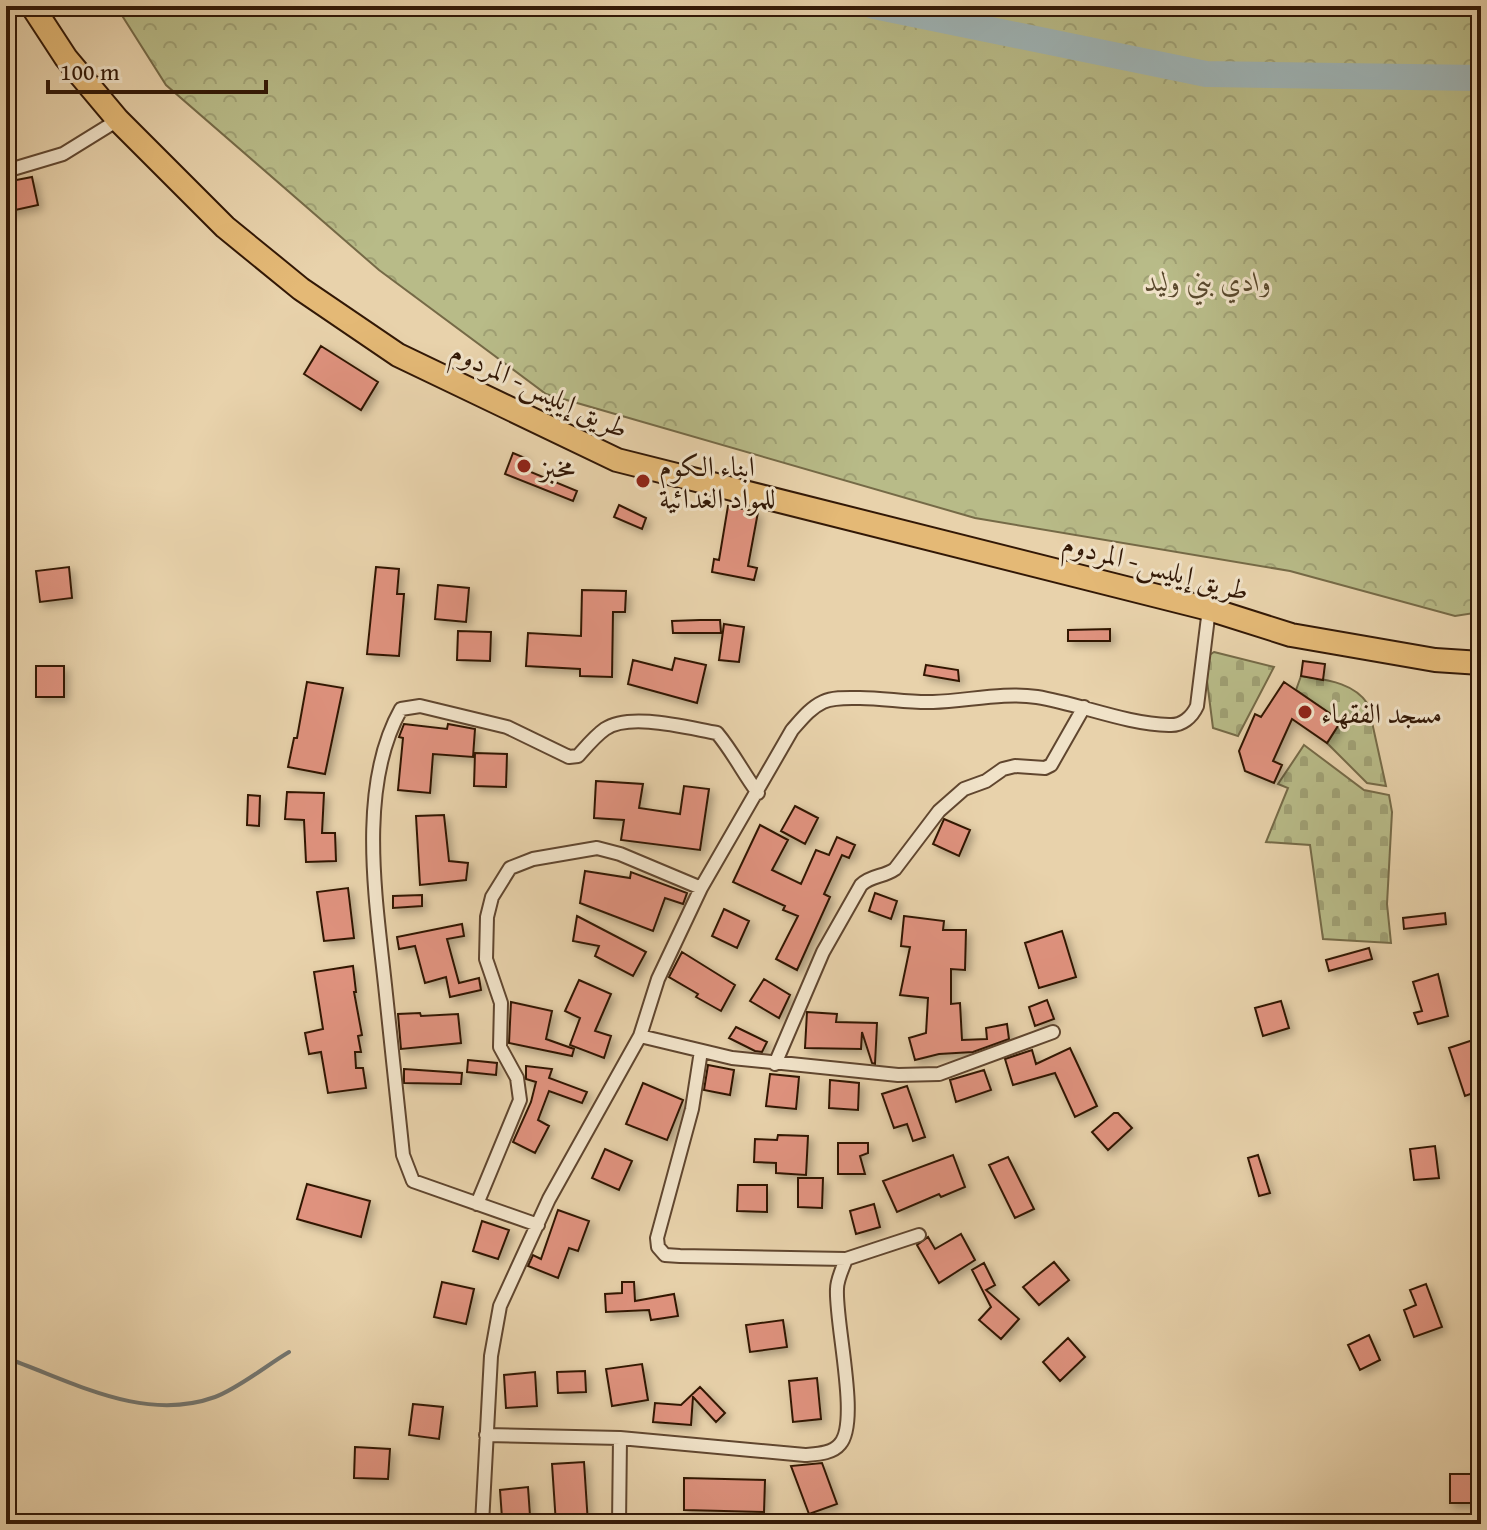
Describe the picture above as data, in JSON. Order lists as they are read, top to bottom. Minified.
{"streets":{"highway":["طريق إيليس- المردوم"]},"parks":["وادي بني وليد"],"places":["مخبز","ابناء الكوم للمواد الغدائية","مسجد الفقهاء"],"scale_bar":"100 m"}
